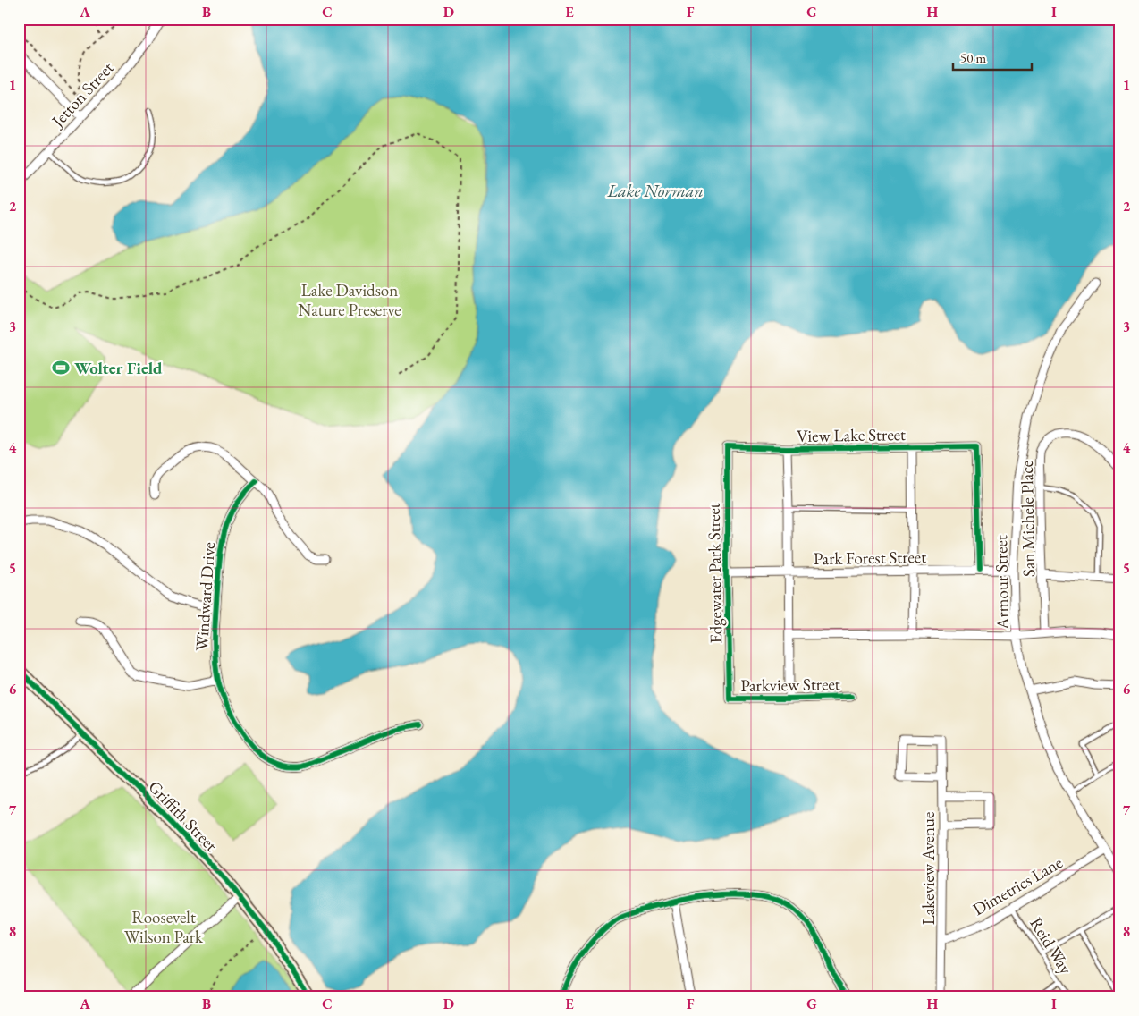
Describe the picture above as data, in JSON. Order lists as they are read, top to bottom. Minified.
{"streets":{"main road":["Griffith Street"],"street":["Jetton Street","View Lake Street","San Michele Place","Park Forest Street","Edgewater Park Street","Armour Street","Windward Drive","Parkview Street","Lakeview Avenue","Dimetrics Lane"],"lane":["Reid Way"]},"crossings":[["View Lake Street","Park Forest Street"],["View Lake Street","Edgewater Park Street"],["Park Forest Street","Edgewater Park Street"],["Park Forest Street","Armour Street"],["Edgewater Park Street","Parkview Street"],["Armour Street","Dimetrics Lane"],["Lakeview Avenue","Dimetrics Lane"],["Dimetrics Lane","Reid Way"]],"water":["Lake Norman"],"parks":["Lake Davidson Nature Preserve","Roosevelt Wilson Park"],"places":{"sports":["Wolter Field"]},"scale_bar":"50 m","grid":{"columns":["A","B","C","D","E","F","G","H","I"],"rows":["1","2","3","4","5","6","7","8"]}}
